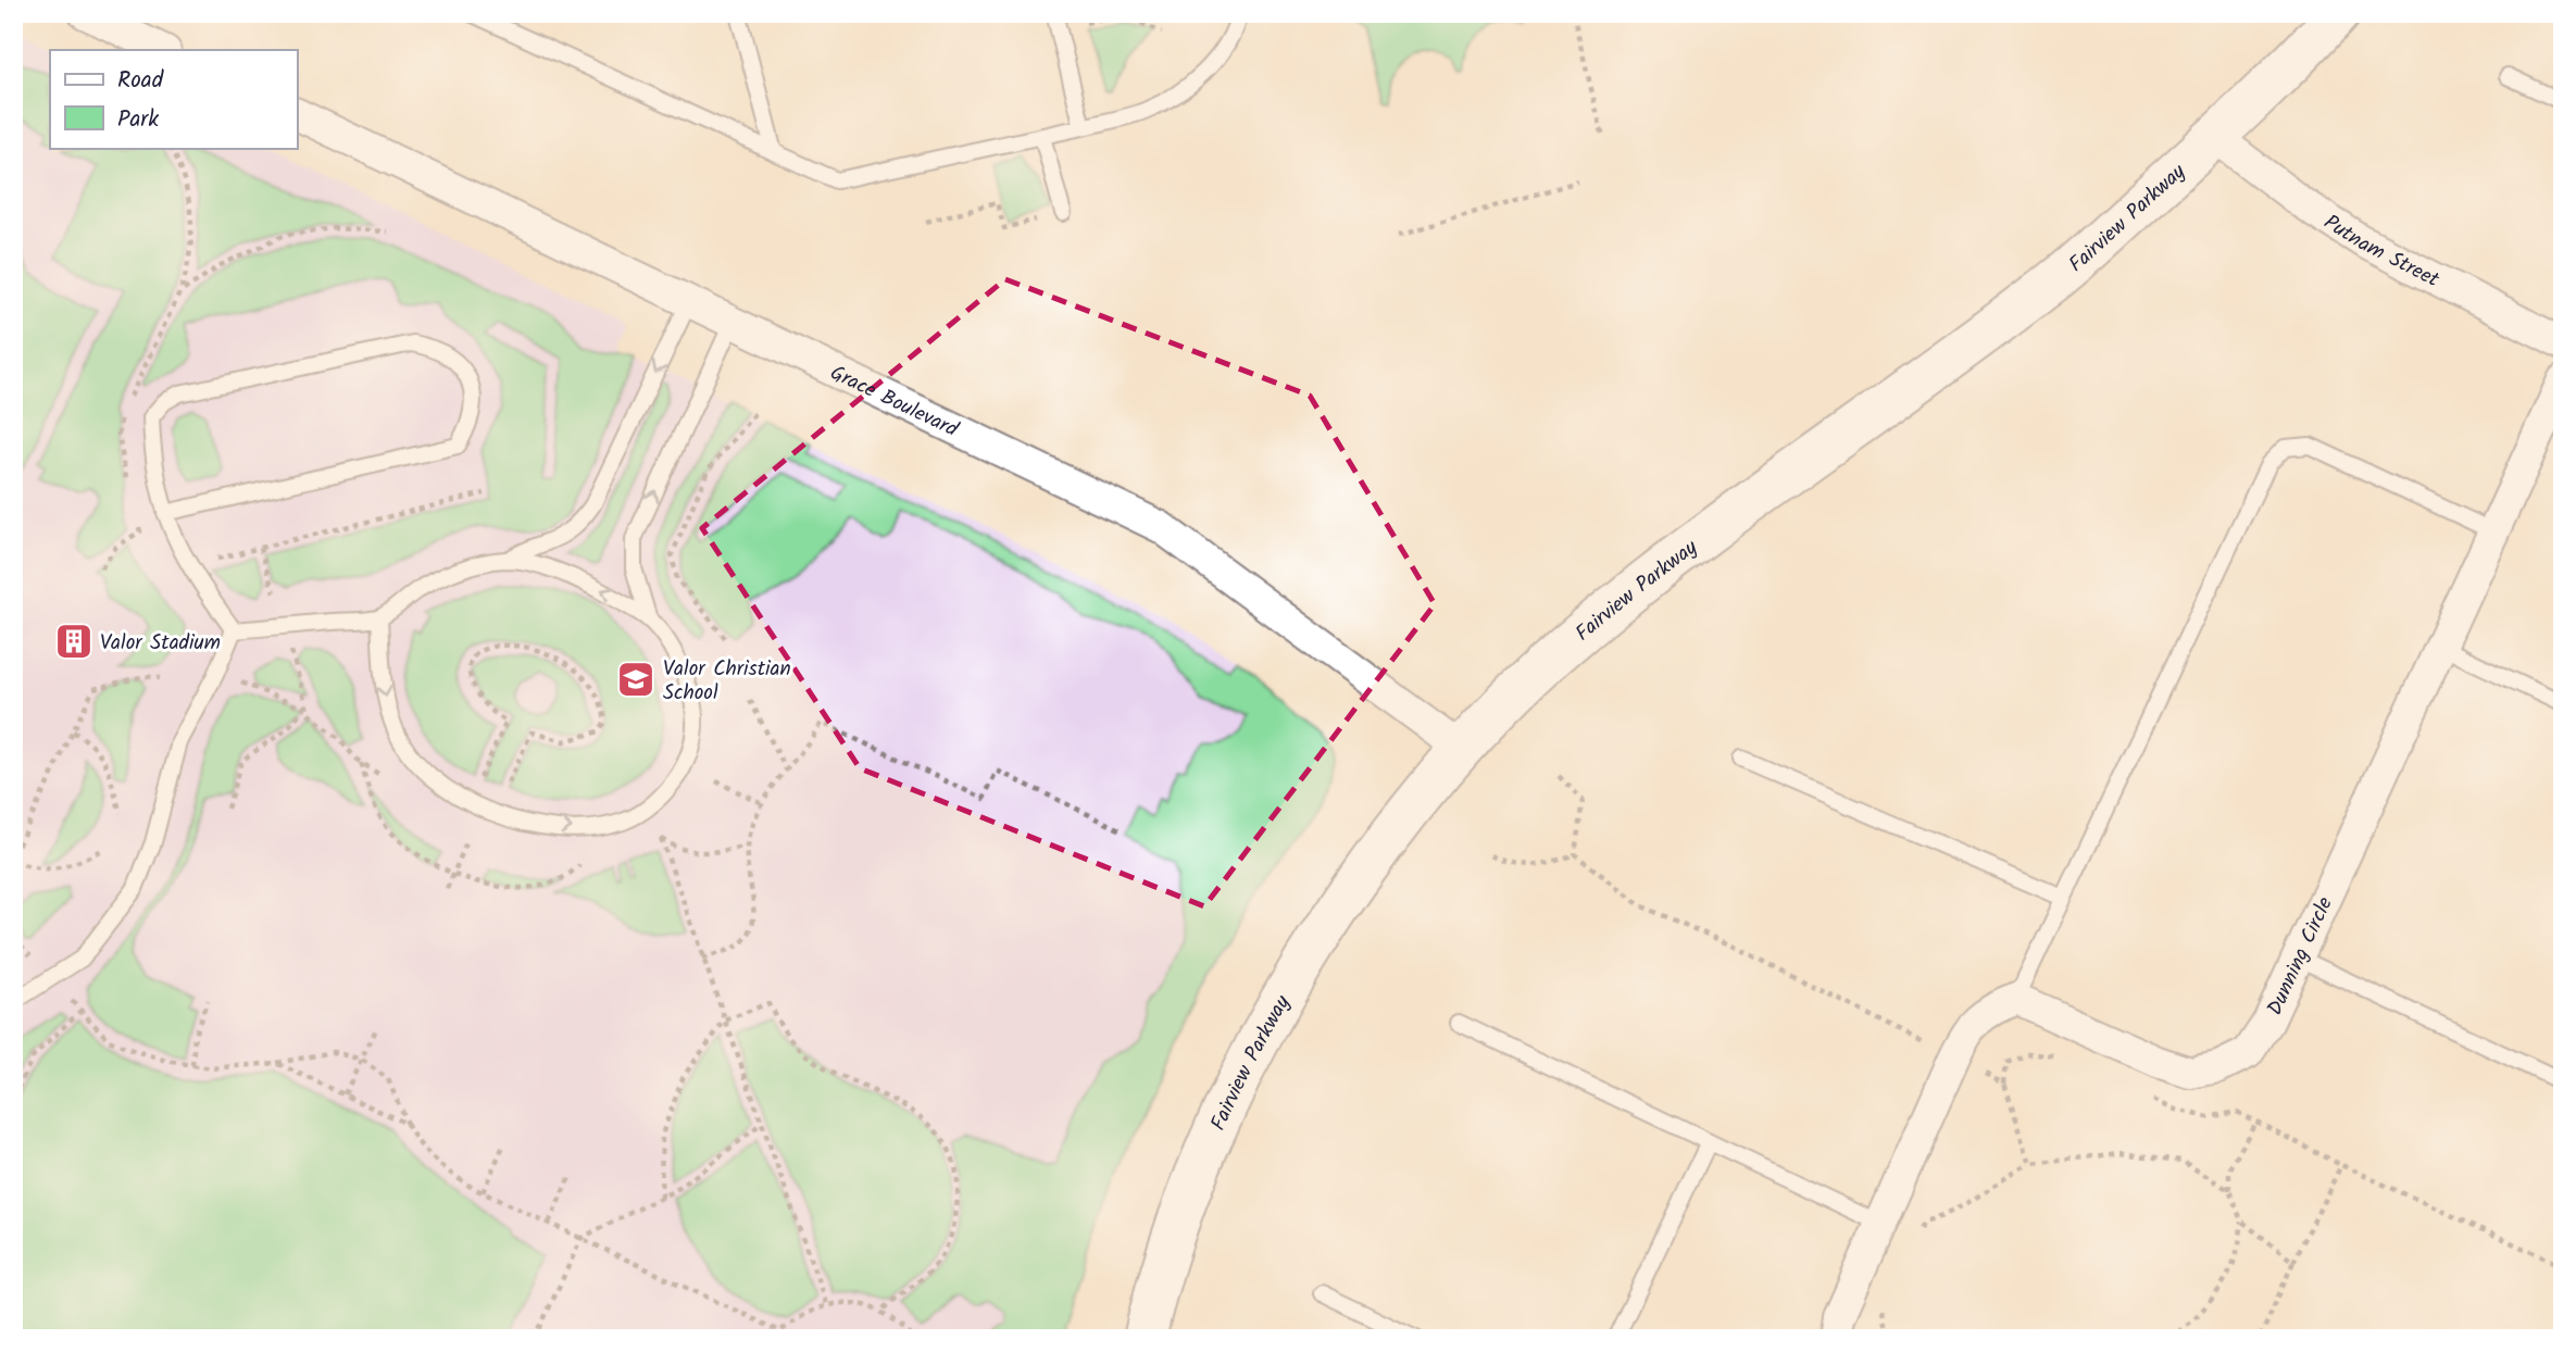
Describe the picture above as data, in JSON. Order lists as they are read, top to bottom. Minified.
{"streets":{"main road":["Fairview Parkway"],"street":["Putnam Street","Grace Boulevard","Dunning Circle"]},"crossings":[["Fairview Parkway","Putnam Street"],["Fairview Parkway","Grace Boulevard"]],"places":{"building":["Valor Stadium"],"school or university":["Valor Christian School"]},"legend":["Road","Park"]}
